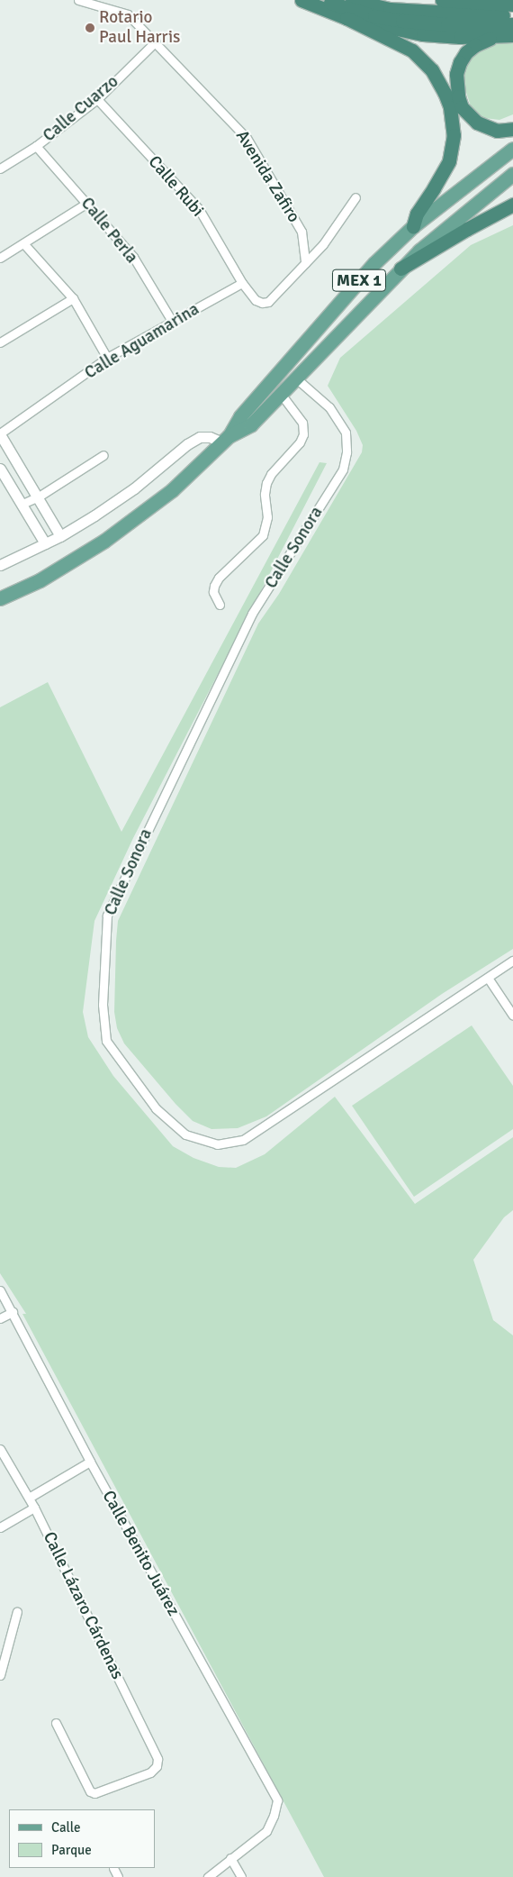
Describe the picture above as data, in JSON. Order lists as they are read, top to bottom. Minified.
{"streets":{"main road":["MEX 1"],"street":["Calle Cuarzo","Avenida Zafiro","Calle Rubi","Calle Perla","Calle Aguamarina","Calle Sonora","Calle Benito Juárez","Calle Lázaro Cárdenas"]},"crossings":[["Calle Cuarzo","Avenida Zafiro"],["Calle Cuarzo","Calle Rubi"],["Calle Cuarzo","Calle Perla"],["Calle Rubi","Calle Aguamarina"],["Calle Perla","Calle Aguamarina"],["MEX 1","Calle Sonora"]],"places":["Rotario Paul Harris"],"legend":["Calle","Parque"]}
